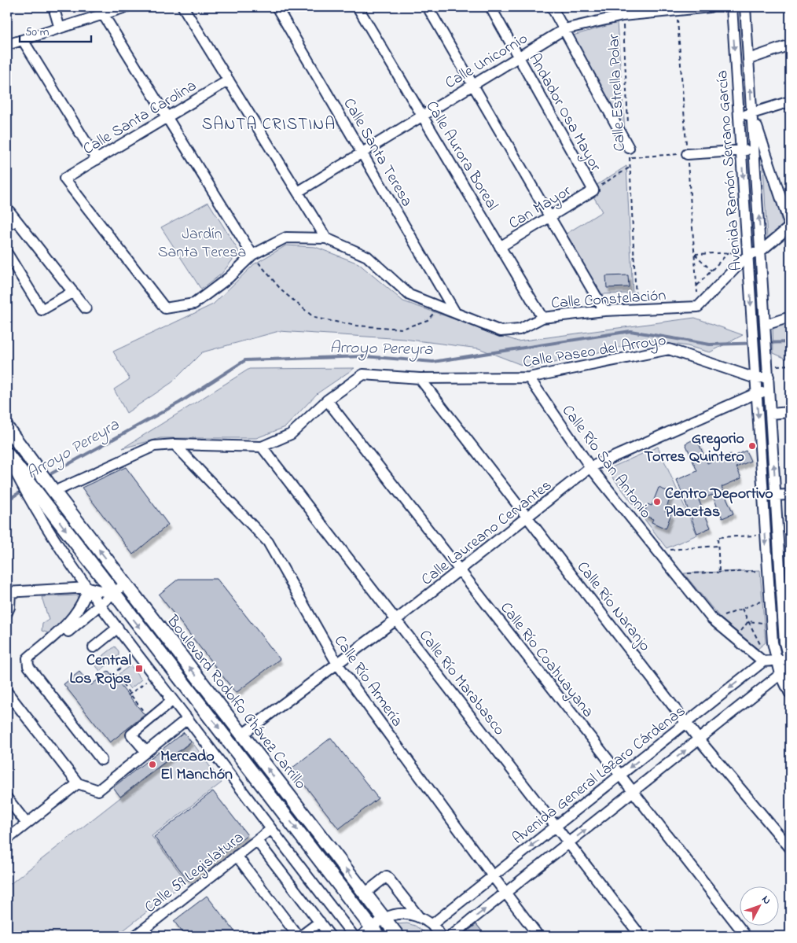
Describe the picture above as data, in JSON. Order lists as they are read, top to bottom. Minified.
{"streets":{"main road":["Boulevard Rodolfo Chávez Carrillo"],"street":["Calle Unicornio","Andador Osa Mayor","Calle Santa Carolina","Calle Santa Teresa","Calle Aurora Boreal","Avenida Ramón Serrano García","Can Mayor","Calle Constelación","Calle Paseo del Arroyo","Calle Río San Antonio","Calle Laureano Cervantes","Calle Río Naranjo","Calle Río Coahuayana","Calle Río Armería","Calle Río Marabasco","Avenida General Lázaro Cárdenas","Calle 59 Legislatura"],"path":["Calle Estrella Polar"]},"crossings":[["Calle Unicornio","Calle Estrella Polar"],["Calle Unicornio","Andador Osa Mayor"],["Calle Unicornio","Calle Santa Teresa"],["Calle Unicornio","Calle Aurora Boreal"],["Calle Estrella Polar","Calle Constelación"],["Andador Osa Mayor","Can Mayor"],["Calle Santa Carolina","Calle Constelación"],["Calle Santa Teresa","Calle Constelación"],["Calle Aurora Boreal","Can Mayor"],["Calle Aurora Boreal","Calle Constelación"],["Avenida Ramón Serrano García","Calle Constelación"],["Avenida Ramón Serrano García","Calle Paseo del Arroyo"],["Avenida Ramón Serrano García","Calle Laureano Cervantes"],["Calle Paseo del Arroyo","Calle Río San Antonio"],["Calle Paseo del Arroyo","Calle Río Naranjo"],["Calle Paseo del Arroyo","Calle Río Coahuayana"],["Calle Paseo del Arroyo","Calle Río Armería"],["Calle Paseo del Arroyo","Calle Río Marabasco"],["Calle Paseo del Arroyo","Boulevard Rodolfo Chávez Carrillo"],["Calle Río San Antonio","Calle Laureano Cervantes"],["Calle Río San Antonio","Avenida General Lázaro Cárdenas"],["Calle Laureano Cervantes","Calle Río Naranjo"],["Calle Laureano Cervantes","Calle Río Coahuayana"],["Calle Laureano Cervantes","Calle Río Armería"],["Calle Laureano Cervantes","Calle Río Marabasco"],["Calle Laureano Cervantes","Boulevard Rodolfo Chávez Carrillo"],["Calle Río Naranjo","Avenida General Lázaro Cárdenas"],["Calle Río Coahuayana","Avenida General Lázaro Cárdenas"],["Calle Río Armería","Avenida General Lázaro Cárdenas"],["Calle Río Marabasco","Avenida General Lázaro Cárdenas"]],"districts":["SANTA CRISTINA"],"water":["Arroyo Pereyra"],"parks":["Jardín Santa Teresa"],"places":{"other":["Gregorio Torres Quintero","Centro Deportivo Placetas","Mercado El Manchón"],"transit":["Central Los Rojos"]},"scale_bar":"50 m","north":"top right"}
